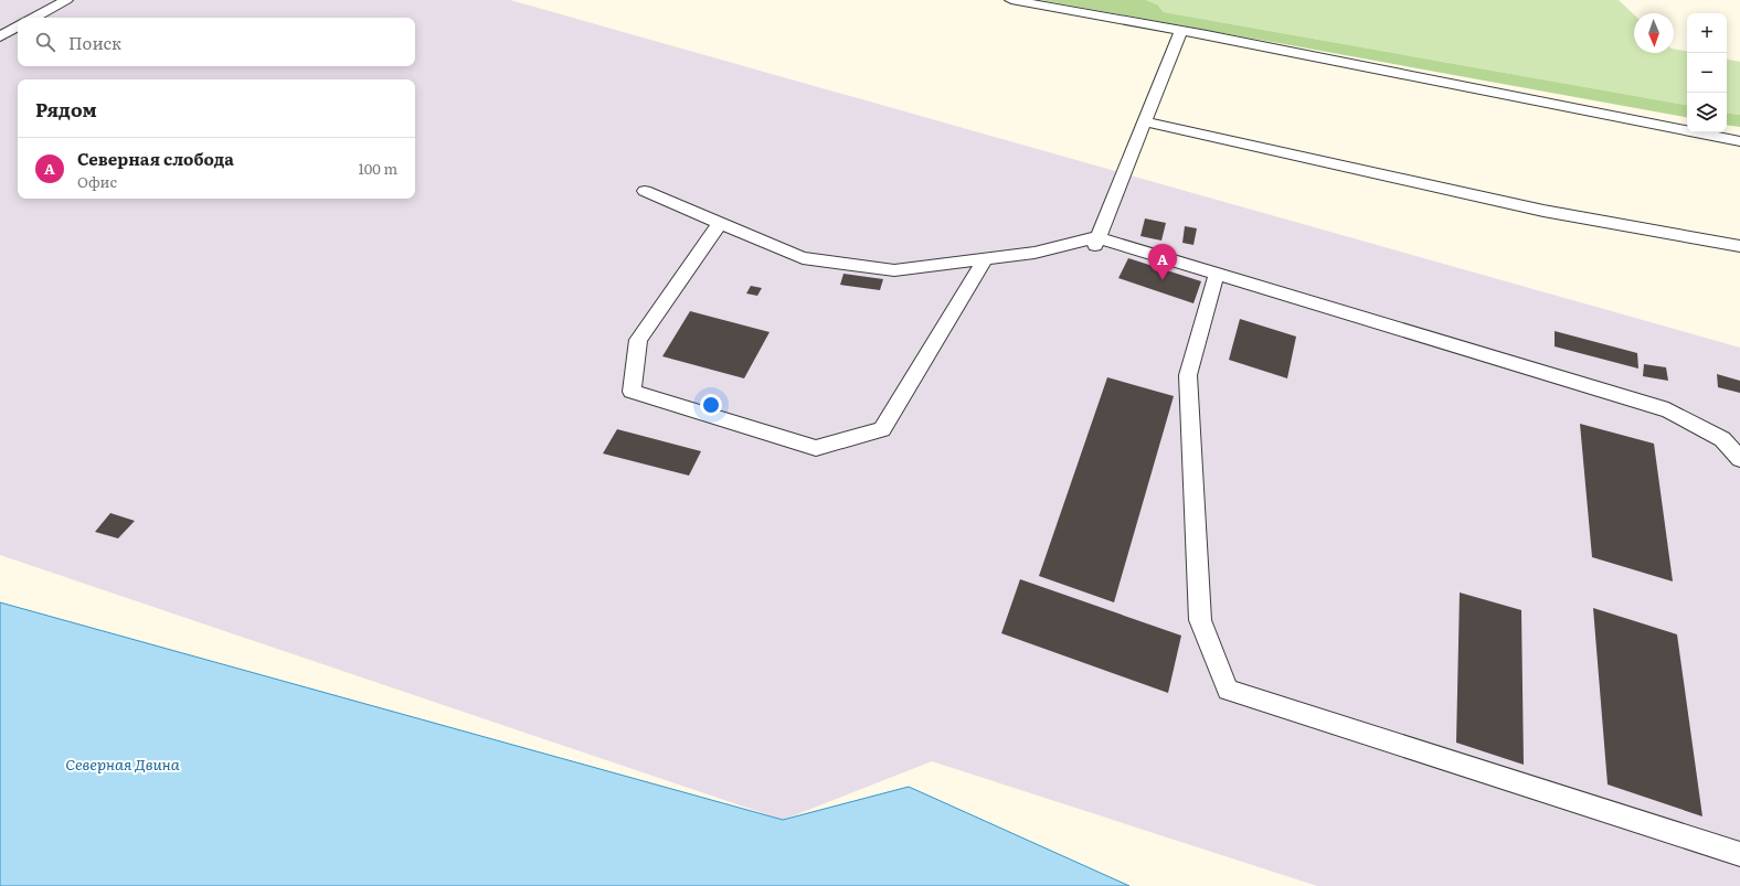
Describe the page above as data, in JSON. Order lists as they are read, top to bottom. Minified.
{"water":["Северная Двина"],"north":"bottom","page":{"map_buttons":["+","−"],"search":"Поиск","heading":"Рядом","list":[{"mark":"A","name":"Северная слобода","note":"Офис","value":"100 m"}],"pins":"A"}}
